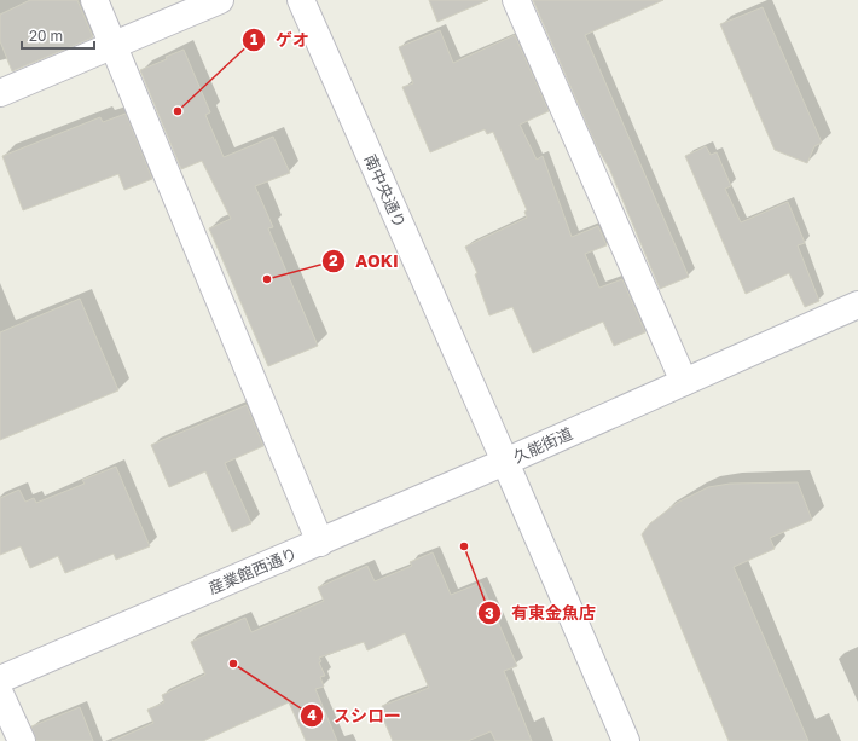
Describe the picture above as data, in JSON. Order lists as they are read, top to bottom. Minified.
{"streets":{"street":["南中央通り","久能街道","産業館西通り"]},"crossings":[["南中央通り","久能街道"],["南中央通り","産業館西通り"],["久能街道","産業館西通り"]],"places":["ゲオ","AOKI","有東金魚店","スシロー"],"scale_bar":"20 m"}
